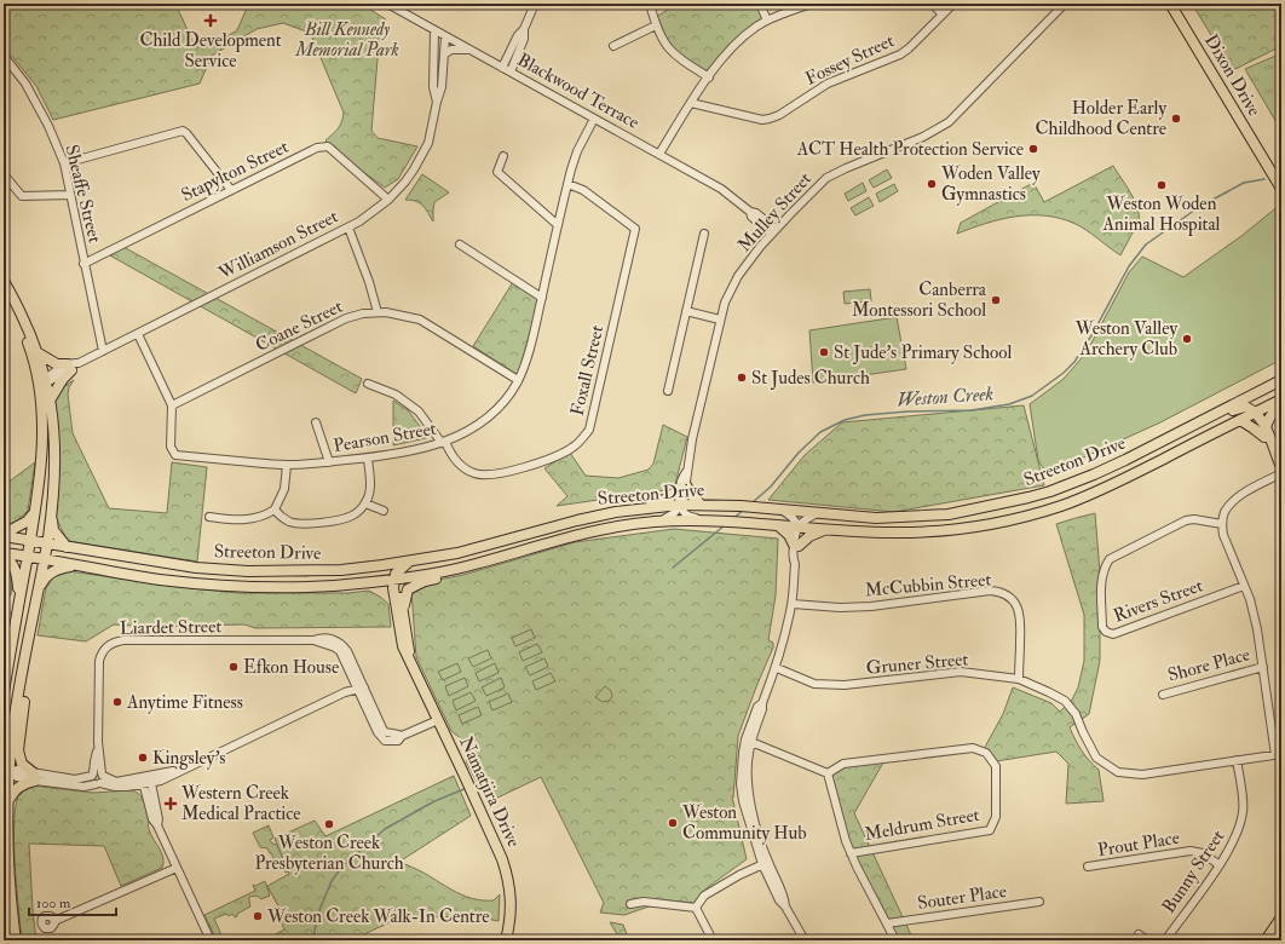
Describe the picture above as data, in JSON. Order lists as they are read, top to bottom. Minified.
{"streets":{"main road":["Dixon Drive","Streeton Drive","Namatjira Drive"],"street":["Fossey Street","Blackwood Terrace","Stapylton Street","Sheaffe Street","Mulley Street","Williamson Street","Coane Street","Foxall Street","Pearson Street","McCubbin Street","Rivers Street","Liardet Street","Gruner Street","Shore Place","Meldrum Street","Prout Place","Bunny Street","Souter Place"]},"crossings":[["Blackwood Terrace","Mulley Street"],["Blackwood Terrace","Williamson Street"],["Blackwood Terrace","Pearson Street"],["Stapylton Street","Sheaffe Street"],["Stapylton Street","Williamson Street"],["Sheaffe Street","Williamson Street"],["Mulley Street","Streeton Drive"],["Williamson Street","Pearson Street"],["Coane Street","Pearson Street"],["Foxall Street","Pearson Street"],["Streeton Drive","Namatjira Drive"],["McCubbin Street","Gruner Street"],["Liardet Street","Namatjira Drive"],["Gruner Street","Bunny Street"],["Prout Place","Bunny Street"]],"water":["Weston Creek"],"parks":["Bill Kennedy Memorial Park"],"places":{"health":["Child Development Service","Western Creek Medical Practice"],"other":["Holder Early Childhood Centre","ACT Health Protection Service","Woden Valley Gymnastics","Weston Woden Animal Hospital","Canberra Montessori School","Weston Valley Archery Club","St Jude's Primary School","St Judes Church","Efkon House","Anytime Fitness","Kingsley's","Weston Community Hub","Weston Creek Presbyterian Church","Weston Creek Walk-In Centre"]},"scale_bar":"100 m"}
